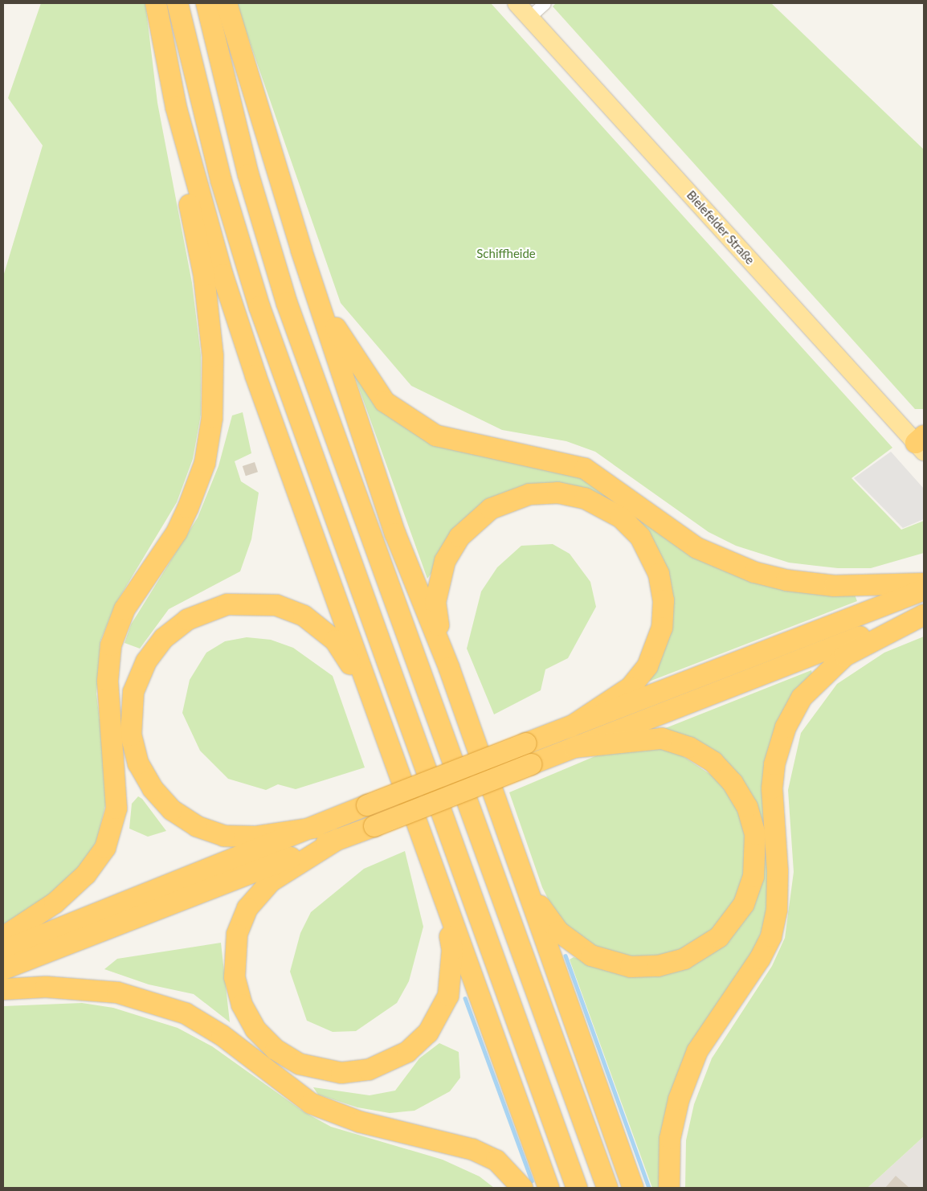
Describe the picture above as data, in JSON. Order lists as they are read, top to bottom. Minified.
{"streets":{"main road":["Bielefelder Straße"]},"parks":["Schiffheide"]}
